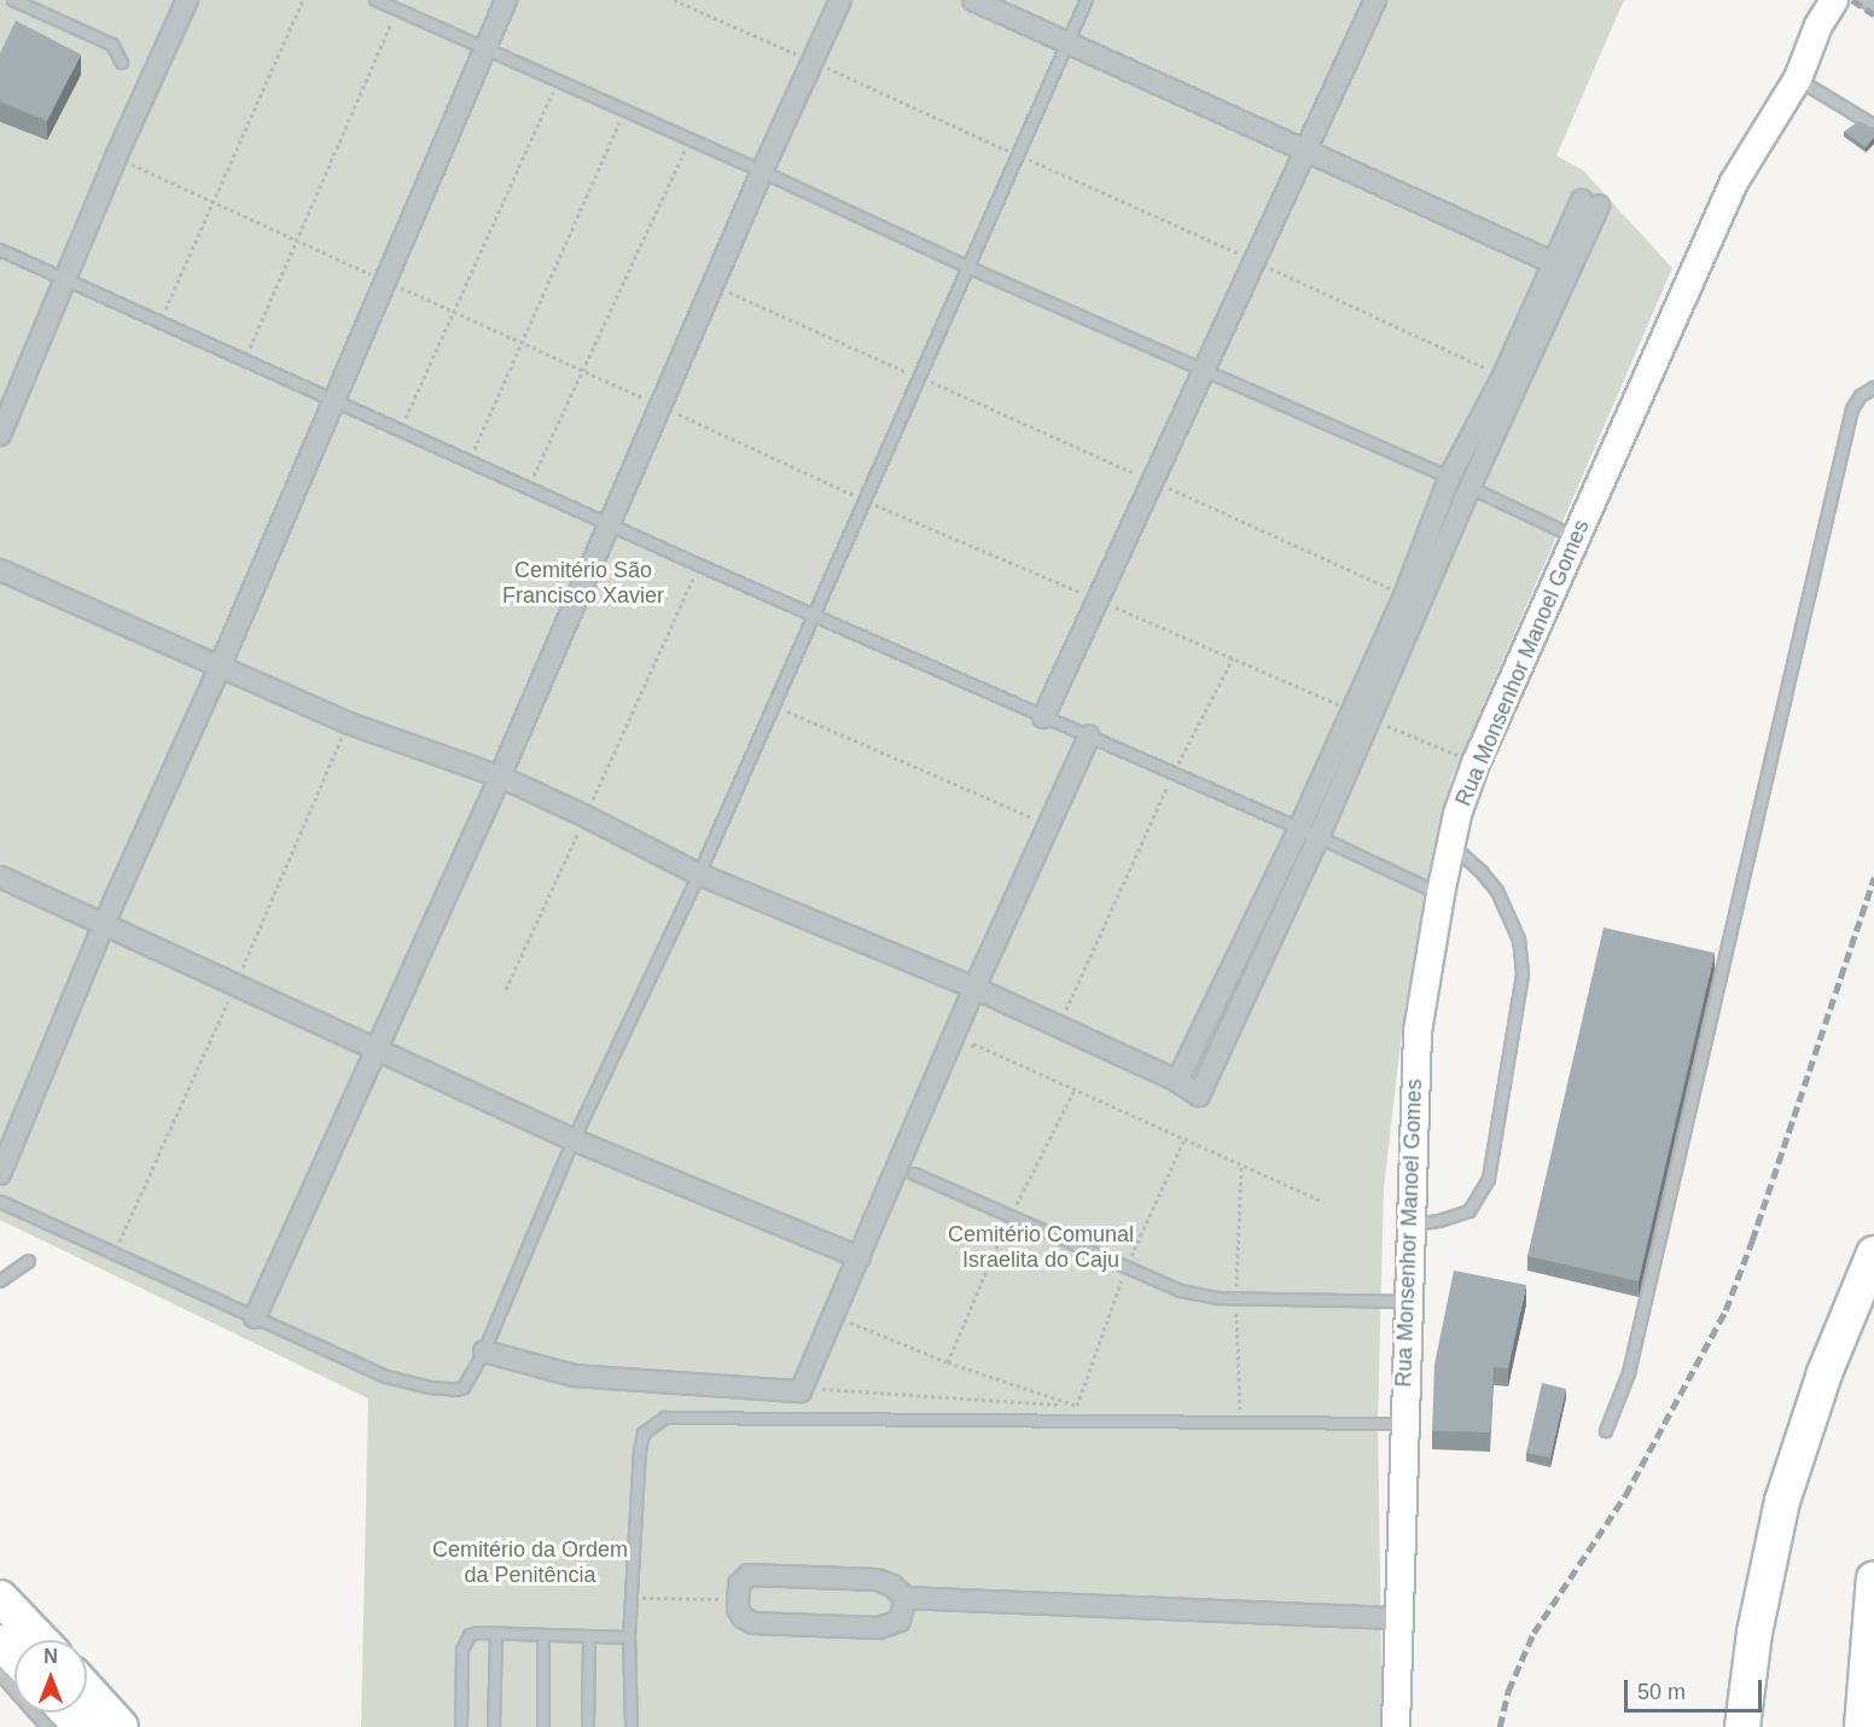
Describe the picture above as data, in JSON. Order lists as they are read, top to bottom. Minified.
{"streets":{"street":["Rua Monsenhor Manoel Gomes"]},"parks":["Cemitério São Francisco Xavier","Cemitério Comunal Israelita do Caju","Cemitério da Ordem da Penitência"],"scale_bar":"50 m","north":"top"}
